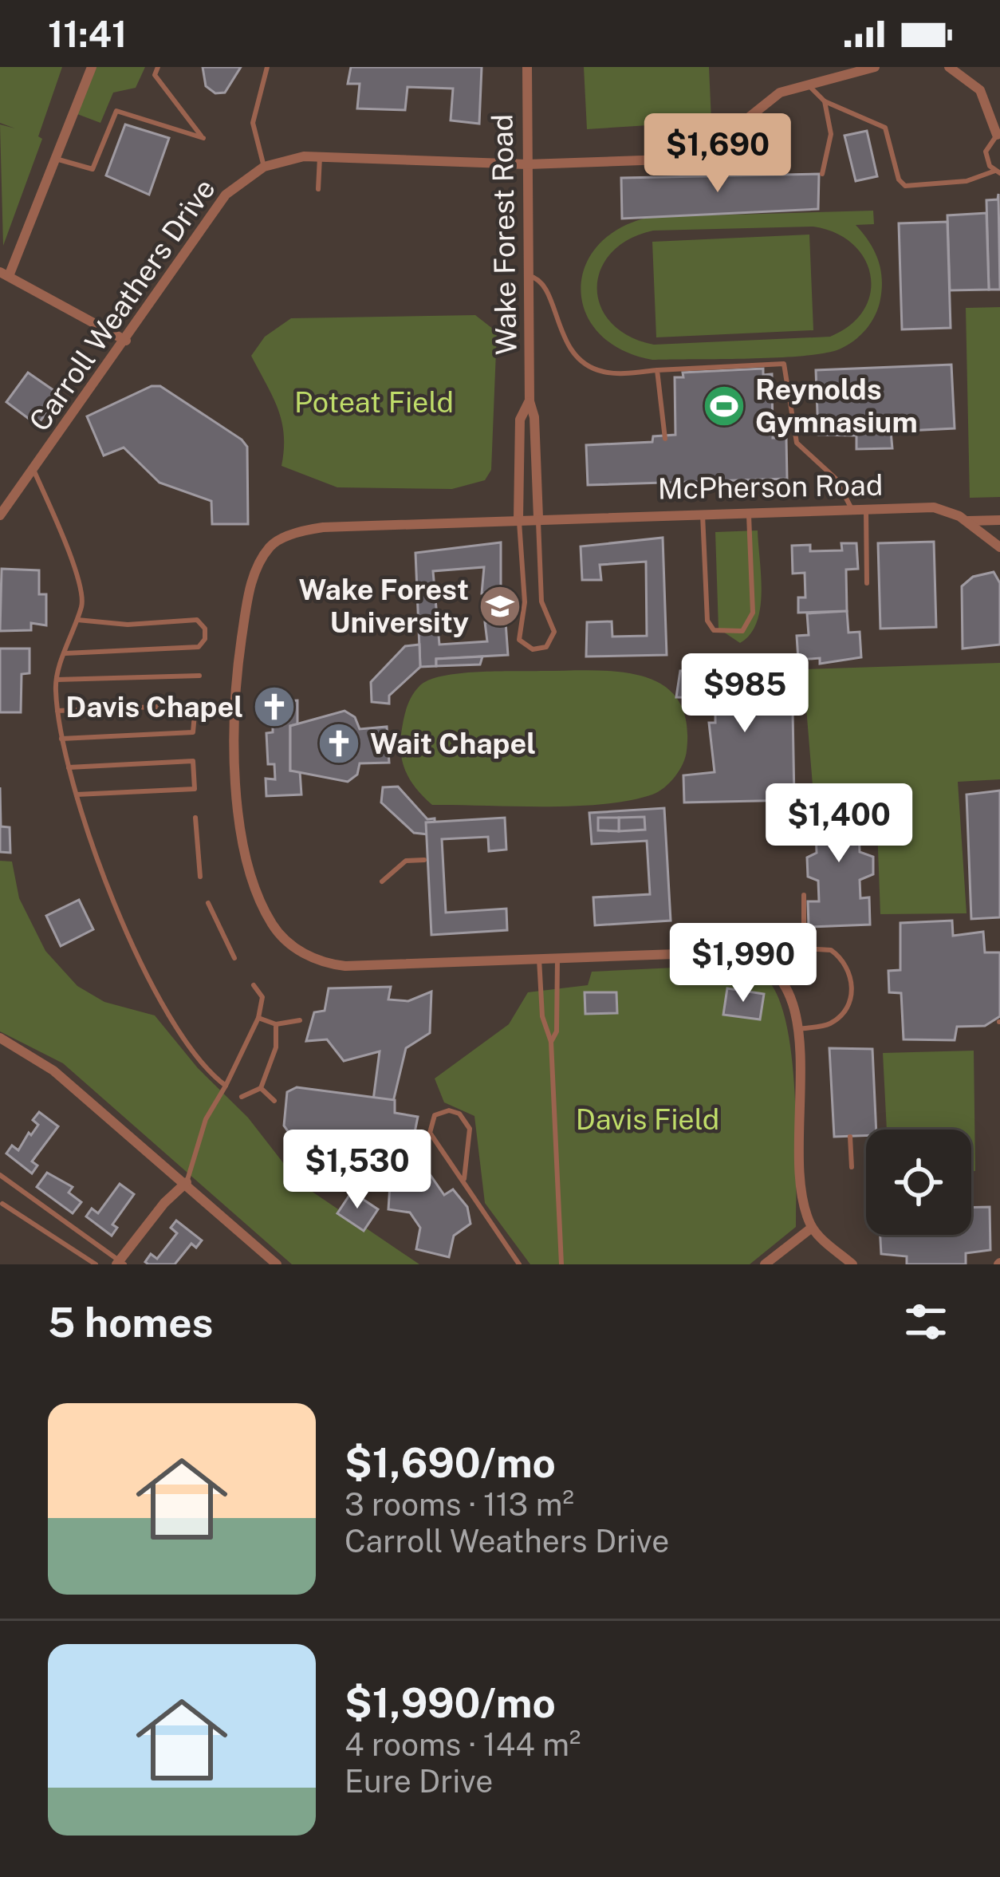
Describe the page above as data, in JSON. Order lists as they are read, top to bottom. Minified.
{"streets":{"street":["Wake Forest Road","Carroll Weathers Drive","McPherson Road"]},"crossings":[["Wake Forest Road","McPherson Road"]],"parks":["Poteat Field","Davis Field"],"places":{"sports":["Reynolds Gymnasium"],"school or university":["Wake Forest University"],"church":["Davis Chapel","Wait Chapel"]},"page":{"status":"11:41","price":["$1,690","$985","$1,400","$1,990","$1,530"],"heading":"5 homes","list":[{"name":"$1,690/mo","note":"3 rooms · 113 m² · Carroll Weathers Drive"},{"name":"$1,990/mo","note":"4 rooms · 144 m² · Eure Drive"}]}}
